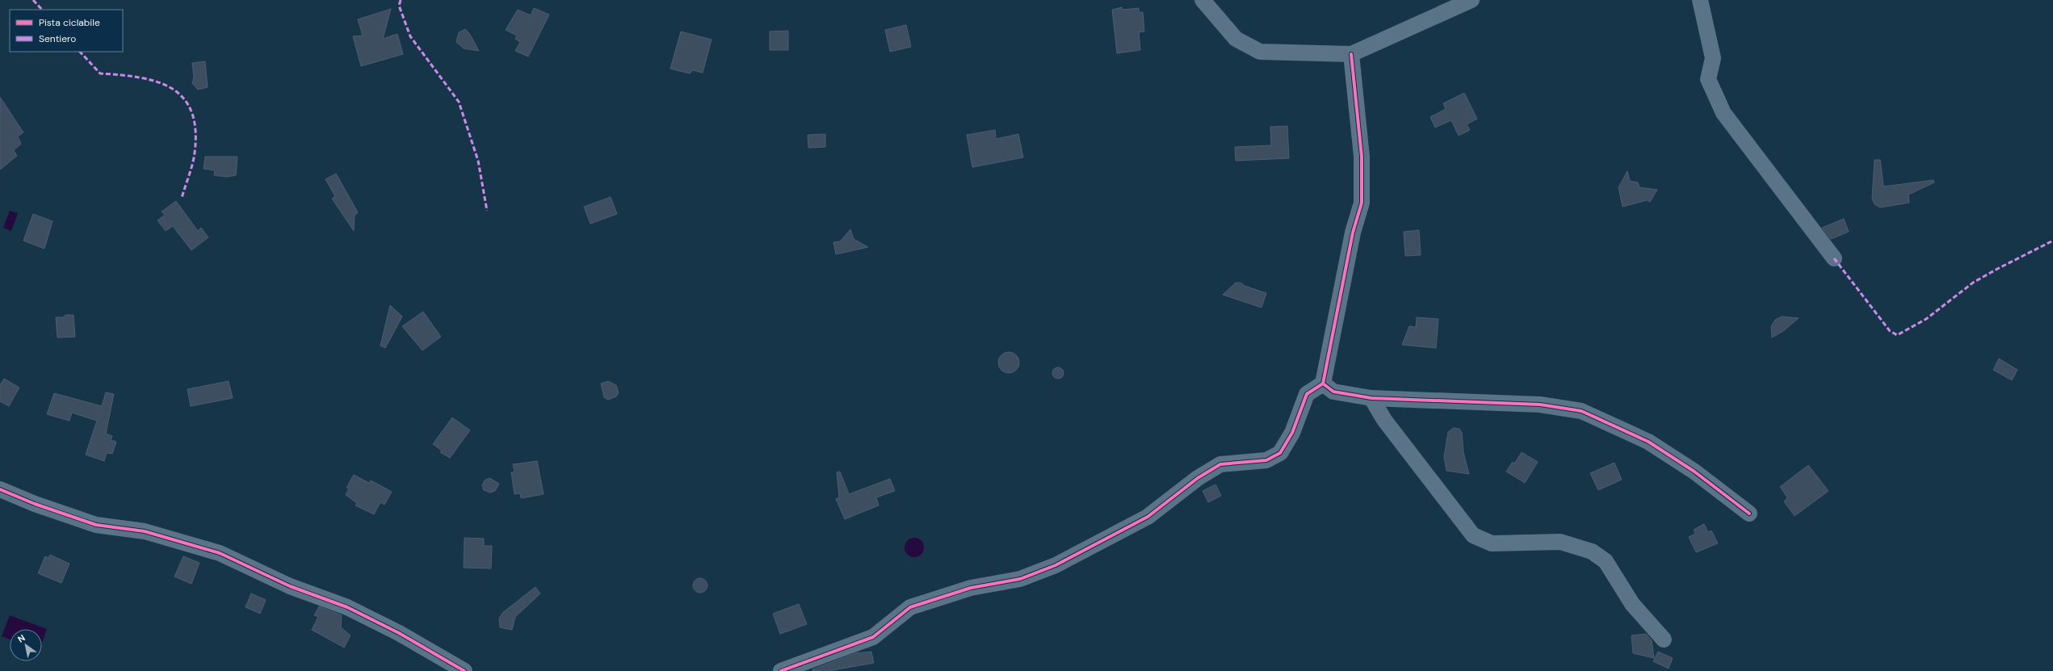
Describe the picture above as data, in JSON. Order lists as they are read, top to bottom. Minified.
{"legend":["Pista ciclabile","Sentiero"],"north":"top left"}
